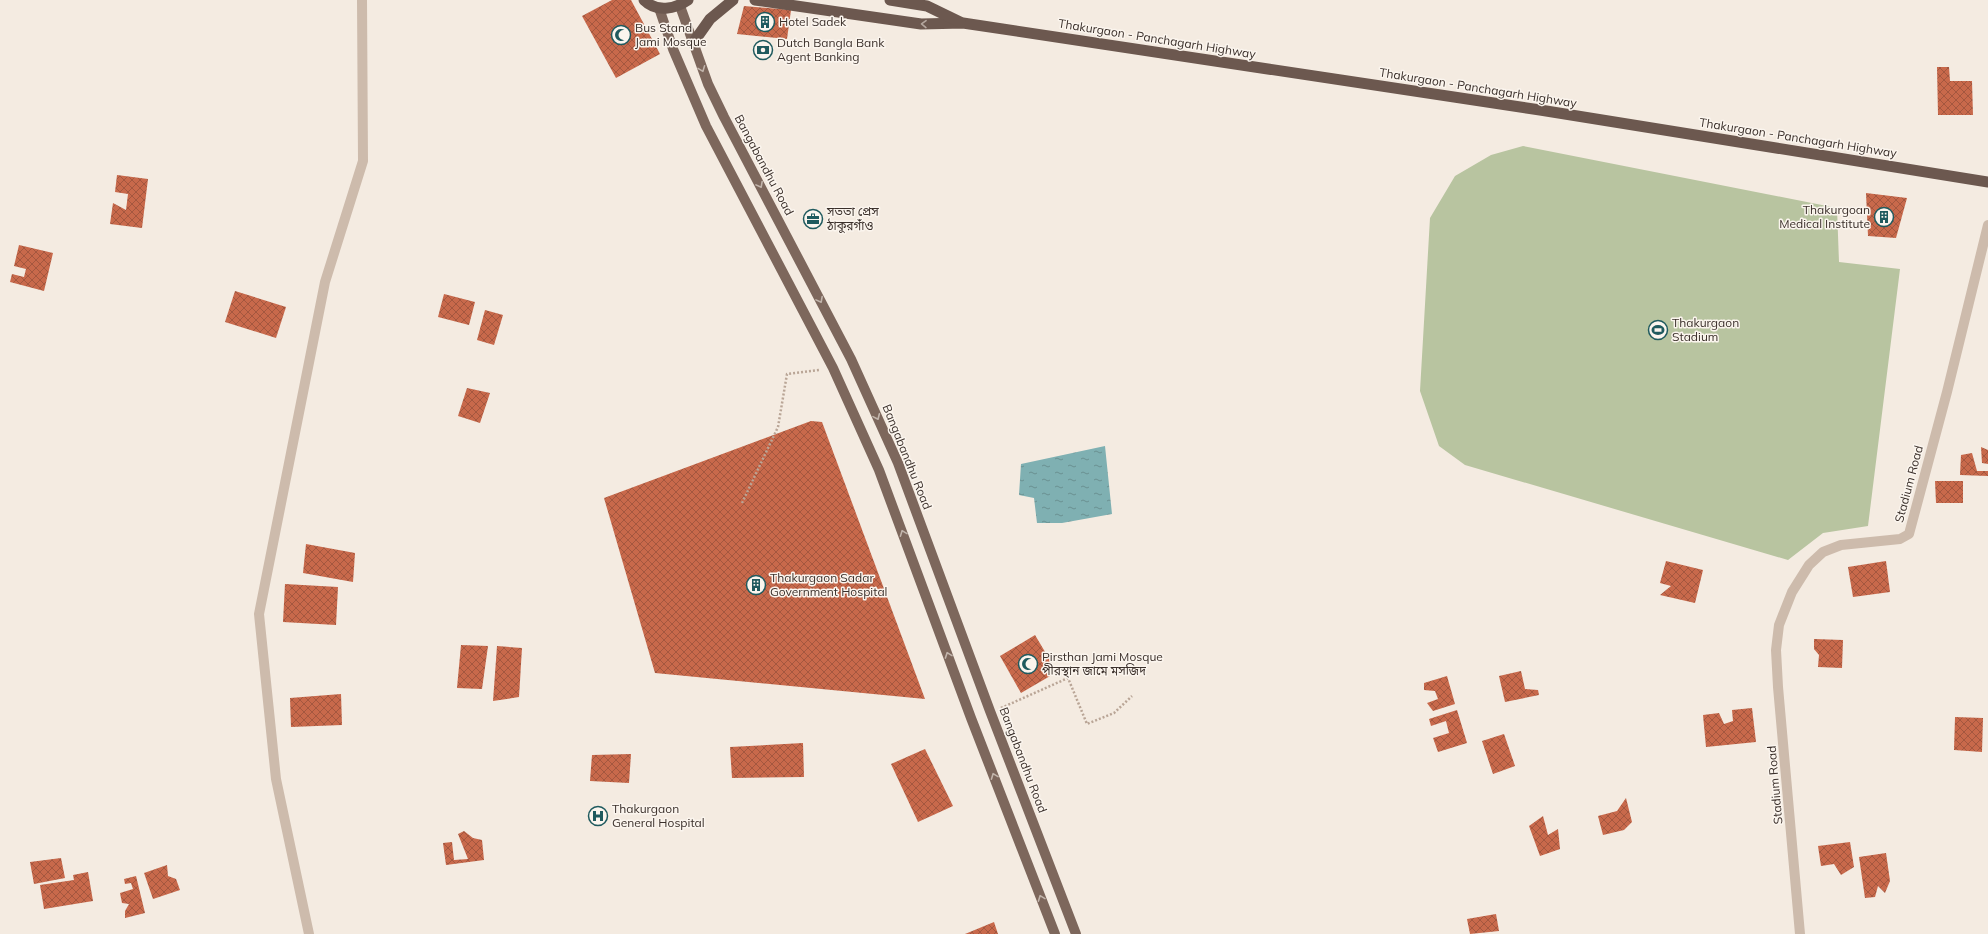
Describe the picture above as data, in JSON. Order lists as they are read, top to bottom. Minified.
{"streets":{"highway":["Thakurgaon - Panchagarh Highway"],"main road":["Bangabandhu Road"],"street":["Stadium Road"]},"places":{"building":["Hotel Sadek","Thakurgoan Medical Institute","Thakurgaon Sadar Government Hospital"],"mosque":["Bus Stand Jami Mosque","Pirsthan Jami Mosque পীরস্থান জামে মসজিদ"],"bank":["Dutch Bangla Bank Agent Banking"],"office":["সততা প্রেস ঠাকুরগাঁও"],"sports":["Thakurgaon Stadium"],"hospital":["Thakurgaon General Hospital"]}}
